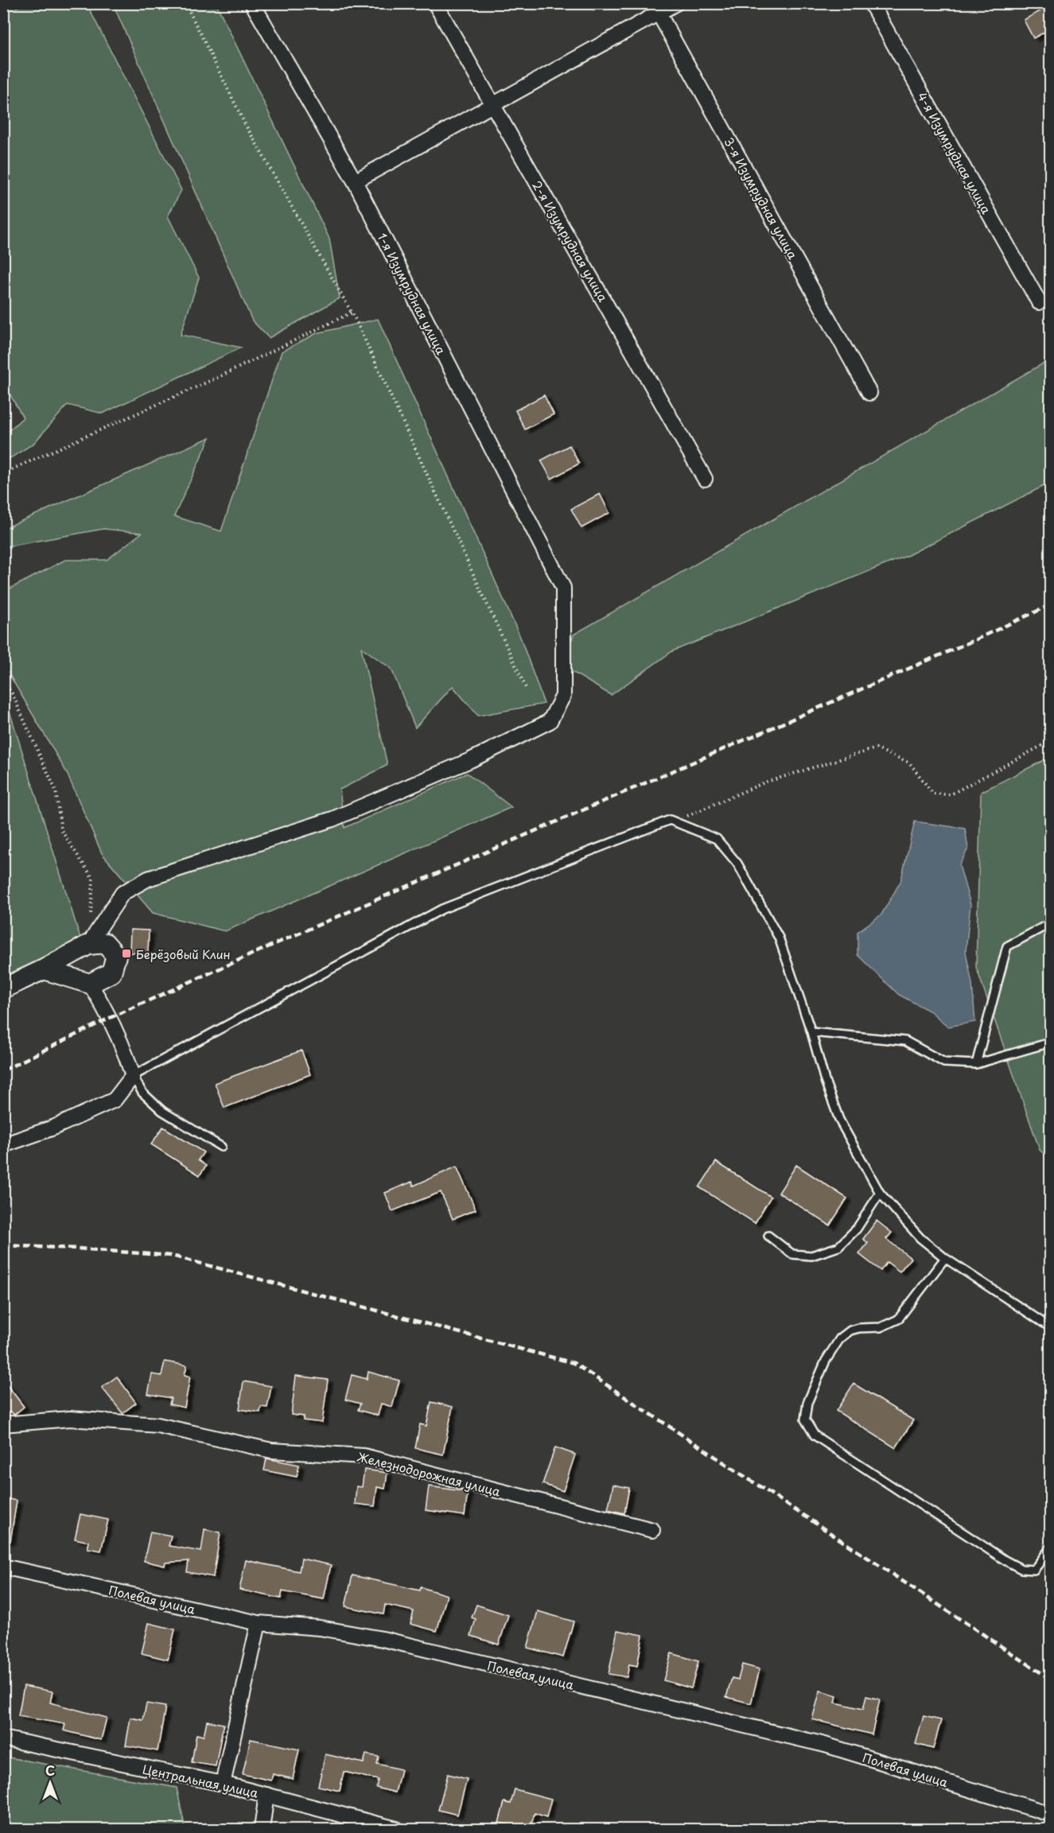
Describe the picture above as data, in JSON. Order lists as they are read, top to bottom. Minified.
{"streets":{"street":["4-я Изумрудная улица","3-я Изумрудная улица","2-я Изумрудная улица","1-я Изумрудная улица","Железнодорожная улица","Полевая улица","Центральная улица"]},"places":{"transit":["Берёзовый Клин"]},"north":"top"}
